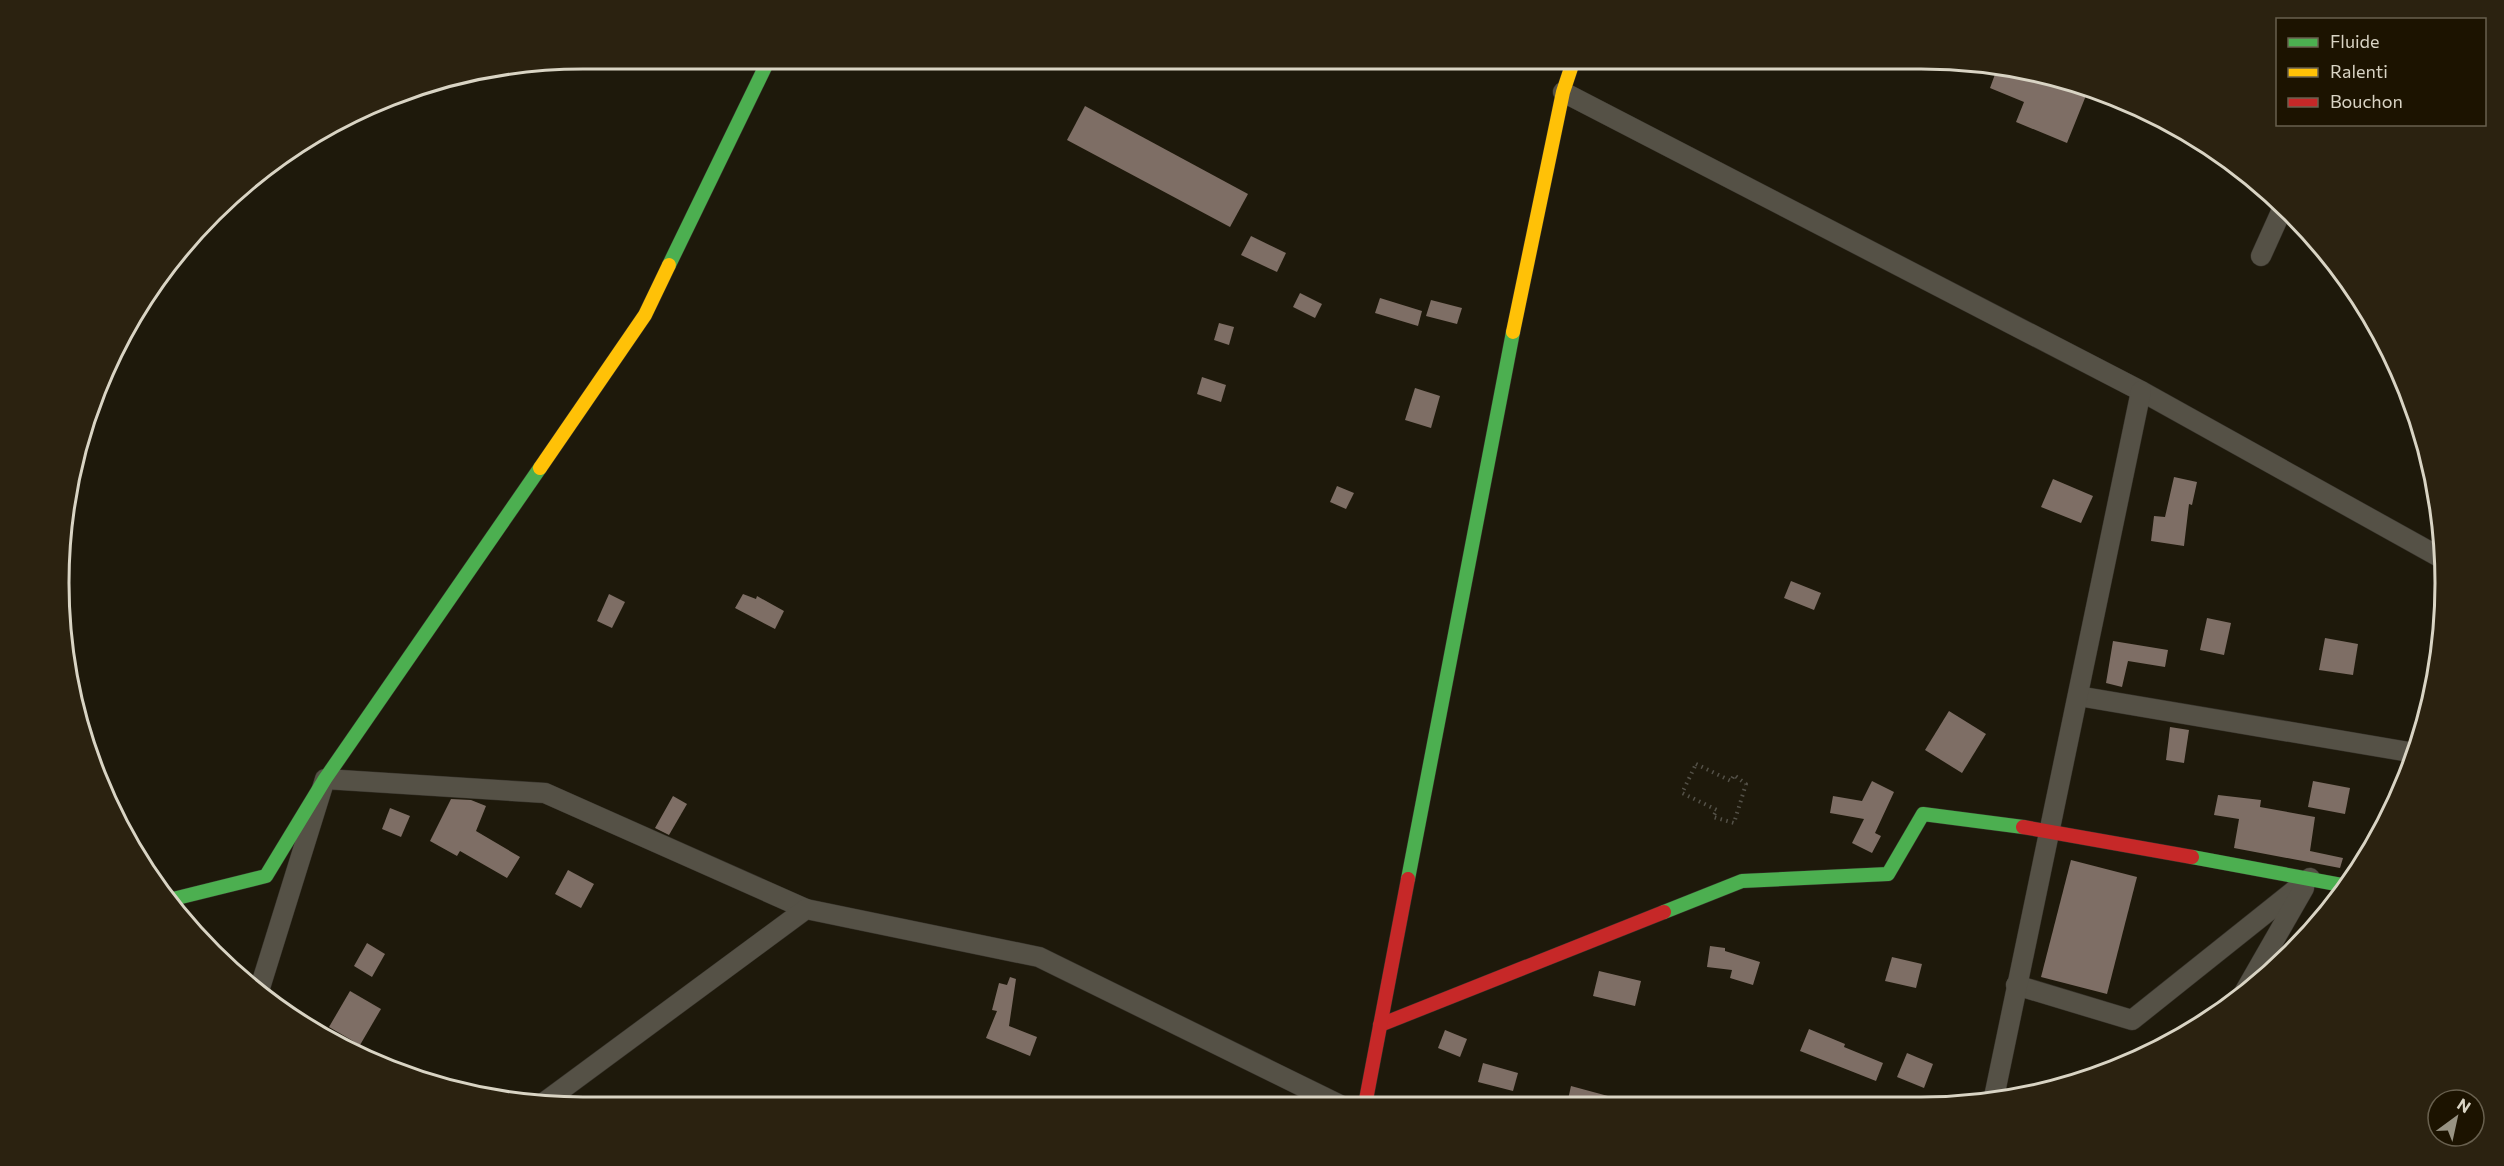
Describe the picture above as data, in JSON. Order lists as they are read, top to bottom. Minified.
{"legend":["Fluide","Ralenti","Bouchon"],"north":"top right"}
